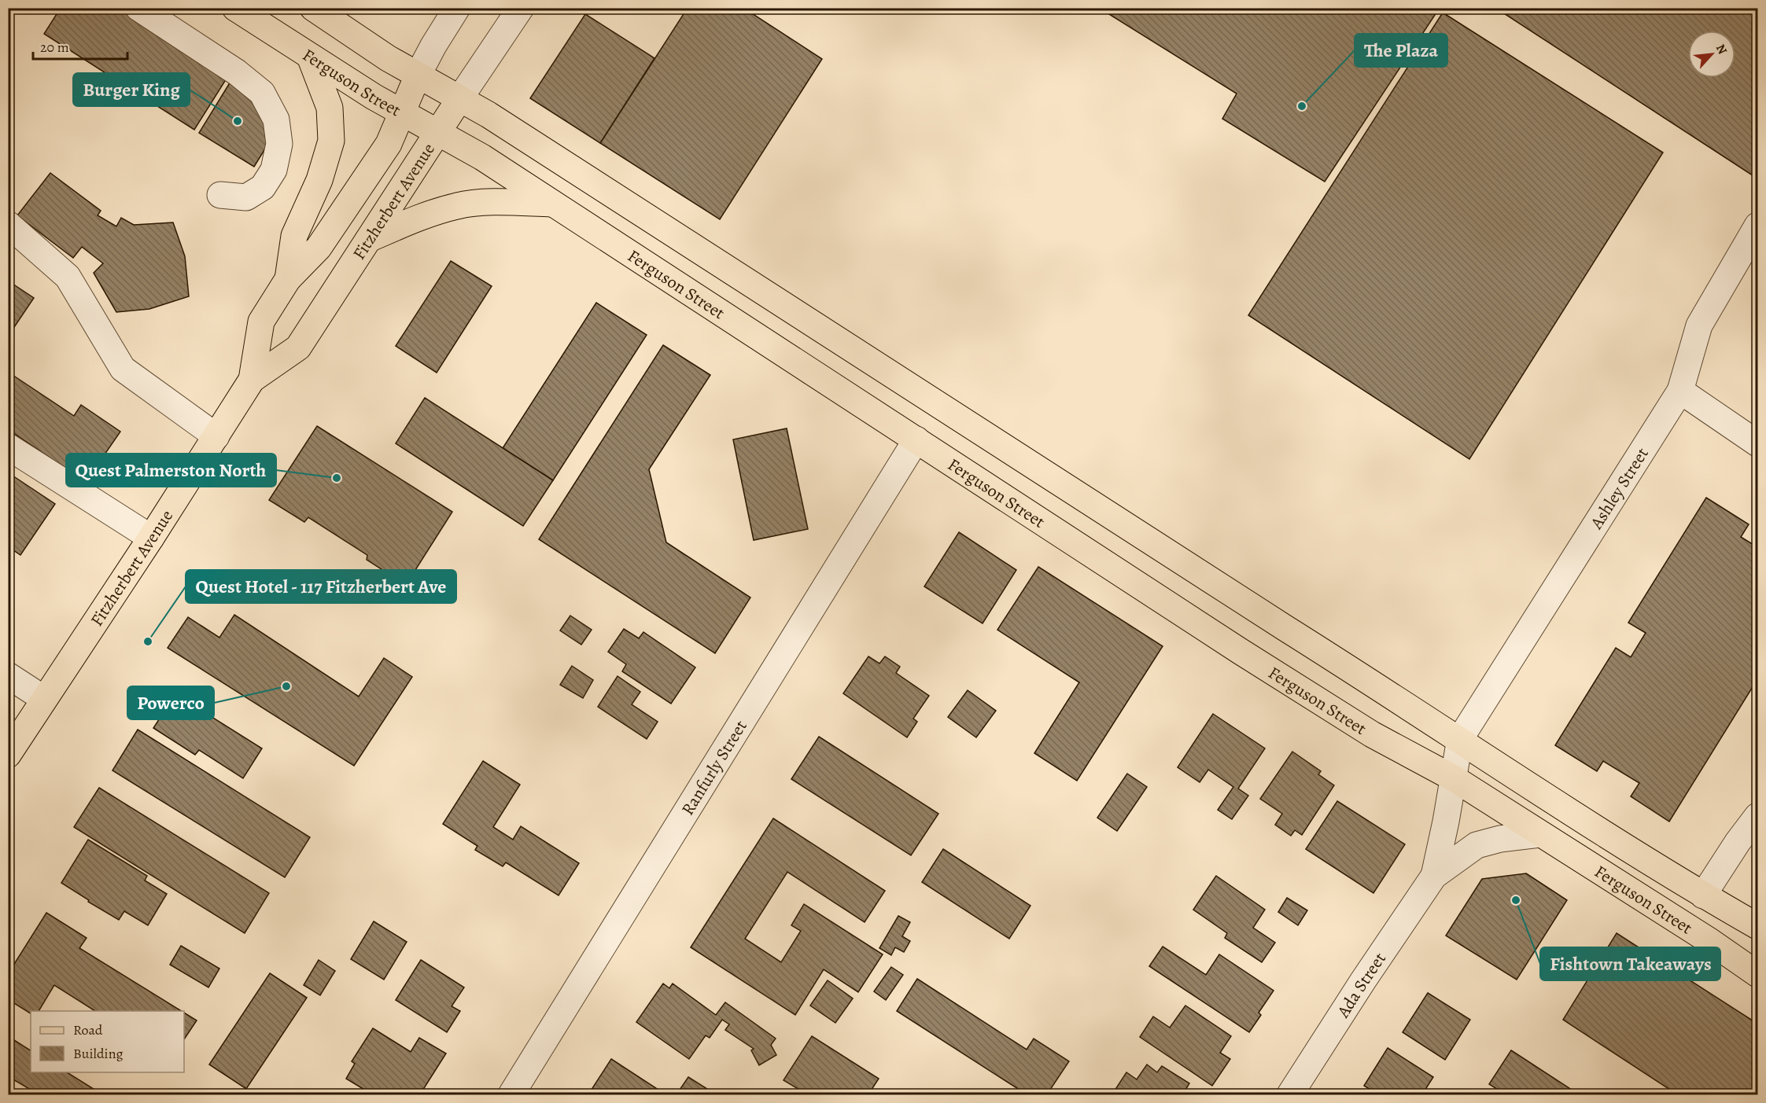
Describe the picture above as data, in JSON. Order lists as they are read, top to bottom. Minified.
{"streets":{"main road":["Ferguson Street","Fitzherbert Avenue"],"street":["Ashley Street","Ranfurly Street","Ada Street"]},"crossings":[["Ferguson Street","Fitzherbert Avenue"],["Ferguson Street","Ashley Street"],["Ferguson Street","Ranfurly Street"],["Ferguson Street","Ada Street"],["Ashley Street","Ada Street"]],"places":["The Plaza","Burger King","Quest Palmerston North","Quest Hotel - 117 Fitzherbert Ave","Powerco","Fishtown Takeaways"],"legend":["Road","Building"],"scale_bar":"20 m","north":"top right"}
